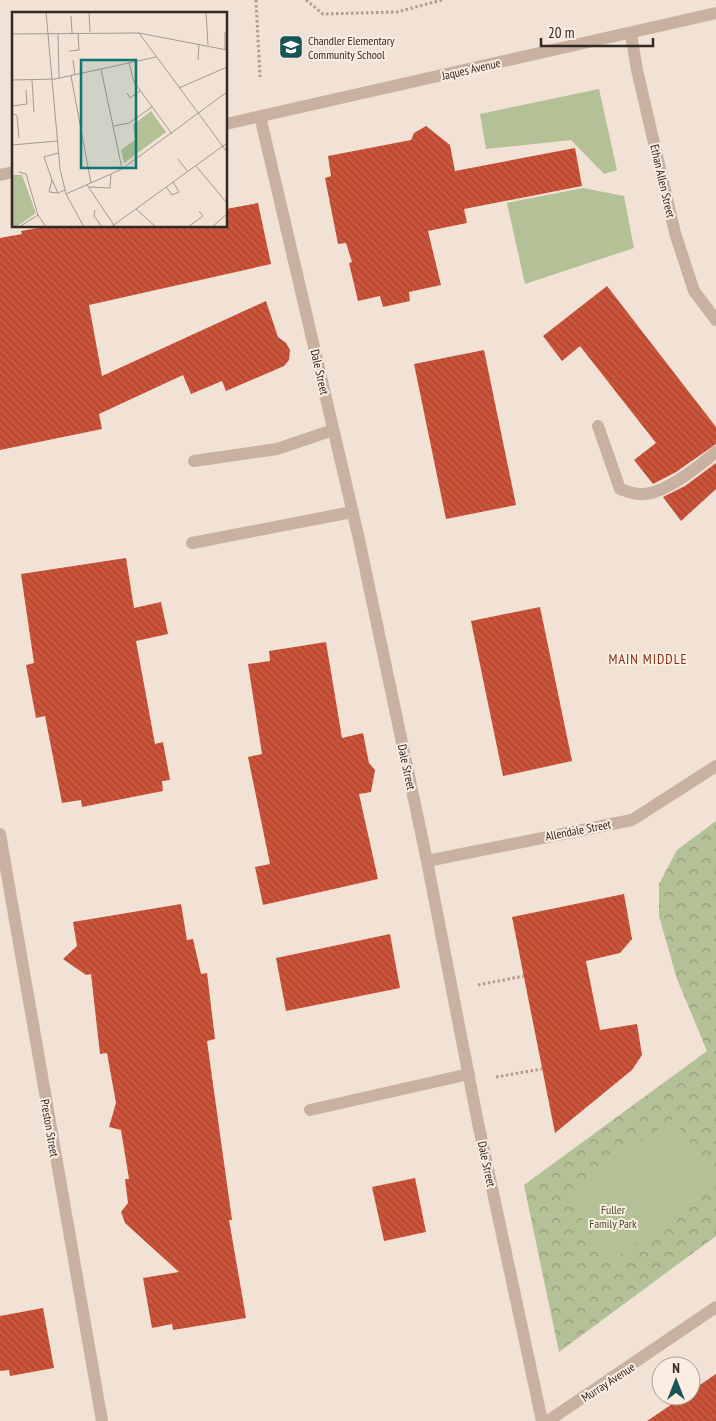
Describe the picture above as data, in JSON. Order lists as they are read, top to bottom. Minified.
{"streets":{"street":["Jaques Avenue","Ethan Allen Street","Dale Street","Allendale Street","Preston Street","Murray Avenue"]},"crossings":[["Jaques Avenue","Ethan Allen Street"],["Jaques Avenue","Dale Street"],["Dale Street","Allendale Street"]],"districts":["MAIN MIDDLE"],"parks":["Fuller Family Park"],"places":{"school or university":["Chandler Elementary Community School"]},"scale_bar":"20 m","north":"top"}
